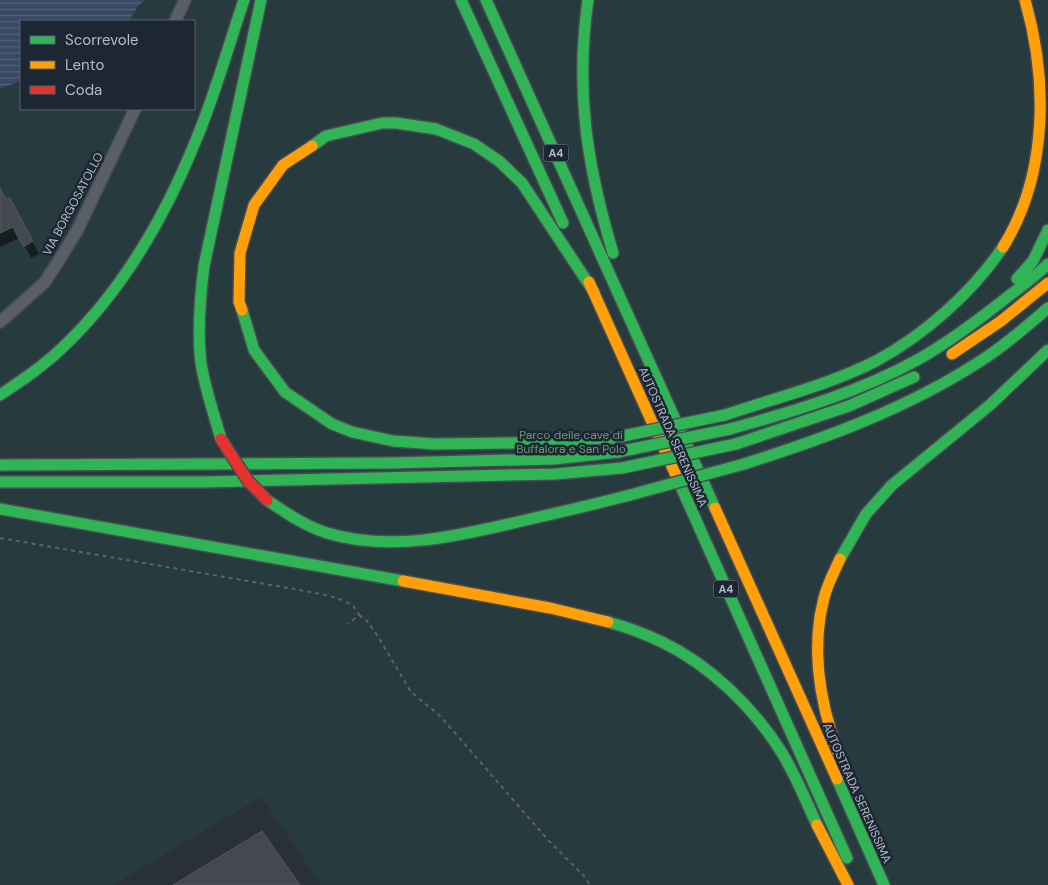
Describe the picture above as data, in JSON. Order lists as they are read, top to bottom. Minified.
{"streets":{"highway":["A4","AUTOSTRADA SERENISSIMA"],"street":["VIA BORGOSATOLLO"]},"parks":["Parco delle cave di Buffalora e San Polo"],"legend":["Scorrevole","Lento","Coda"]}
